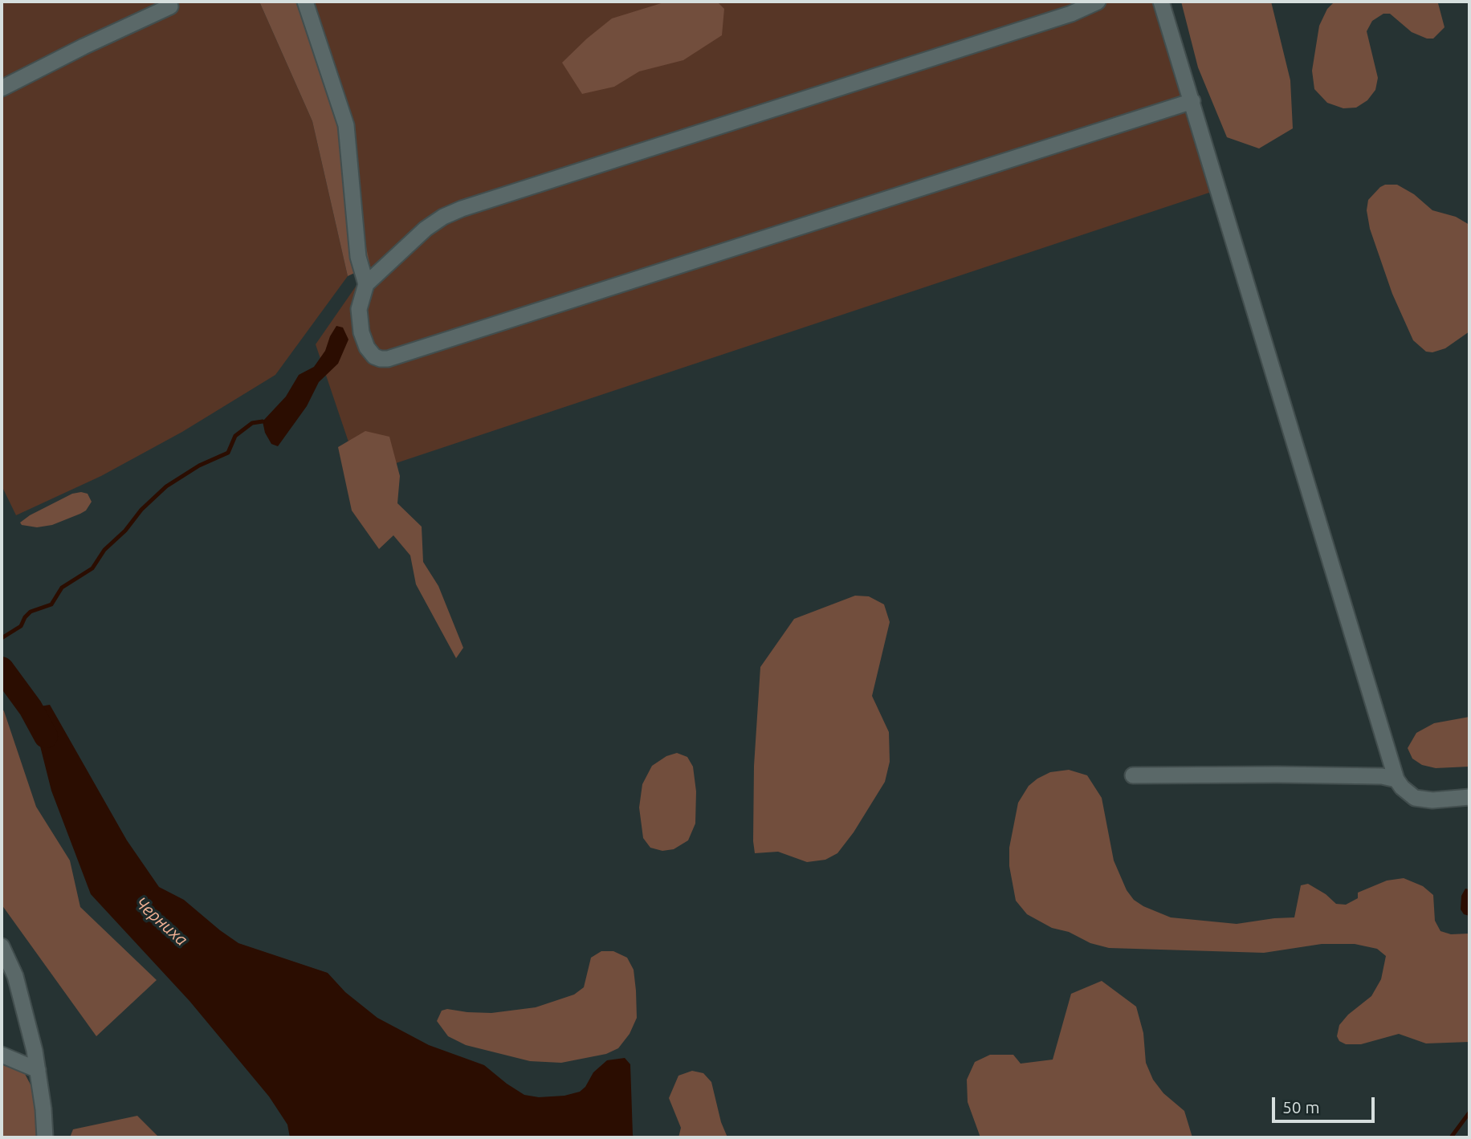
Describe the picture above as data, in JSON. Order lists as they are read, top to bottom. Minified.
{"water":["Черниха"],"scale_bar":"50 m"}
